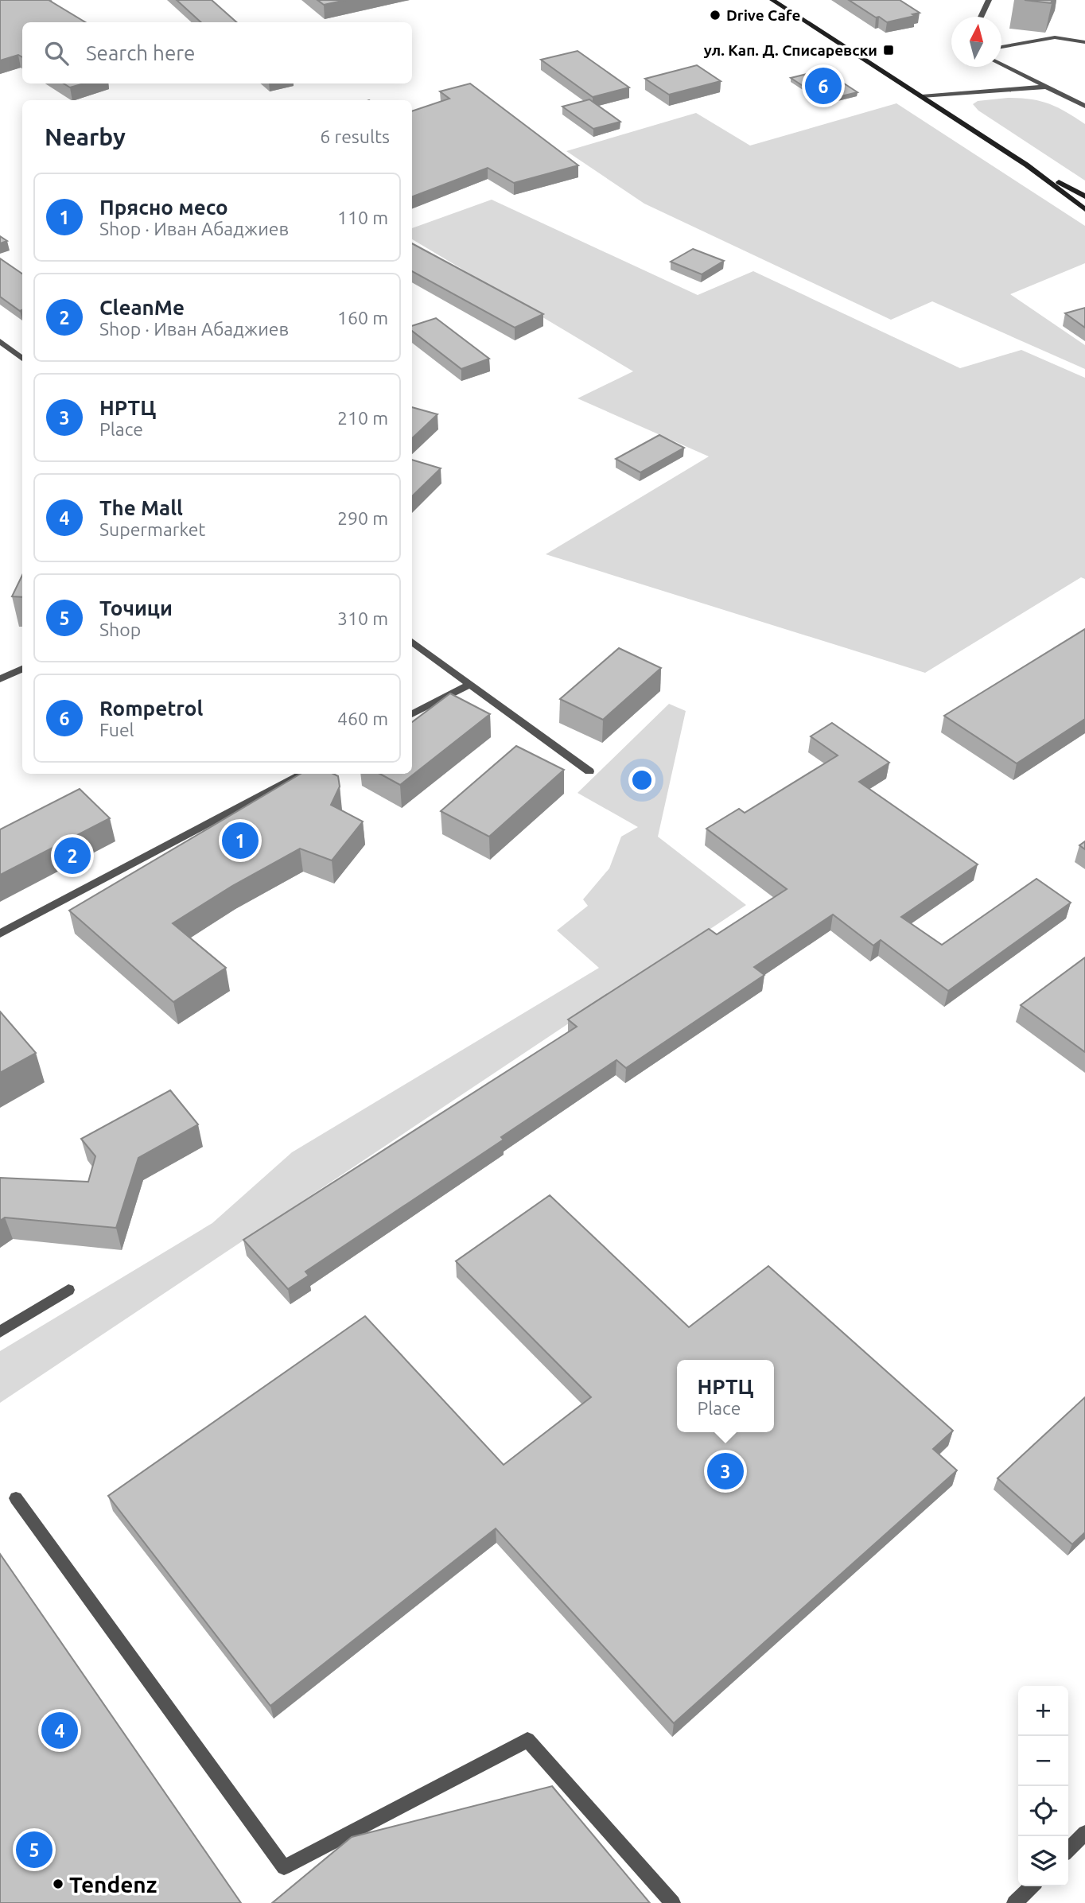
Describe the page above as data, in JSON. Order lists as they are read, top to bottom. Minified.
{"places":{"other":["Drive Cafe","Tendenz"],"transit":["ул. Кап. Д. Списаревски"]},"north":"top","page":{"search":"Search here","pins":["6","1","2","3","4","5"],"heading":["Nearby","6 results"],"list":[{"mark":"1","name":"Прясно месо","note":"Shop · Иван Абаджиев","value":"110 m"},{"mark":"2","name":"CleanMe","note":"Shop · Иван Абаджиев","value":"160 m"},{"mark":"3","name":"НРТЦ","note":"Place","value":"210 m"},{"mark":"4","name":"The Mall","note":"Supermarket","value":"290 m"},{"mark":"5","name":"Точици","note":"Shop","value":"310 m"},{"mark":"6","name":"Rompetrol","note":"Fuel","value":"460 m"}],"popup":["НРТЦ","Place"],"map_buttons":["+","−"]}}
